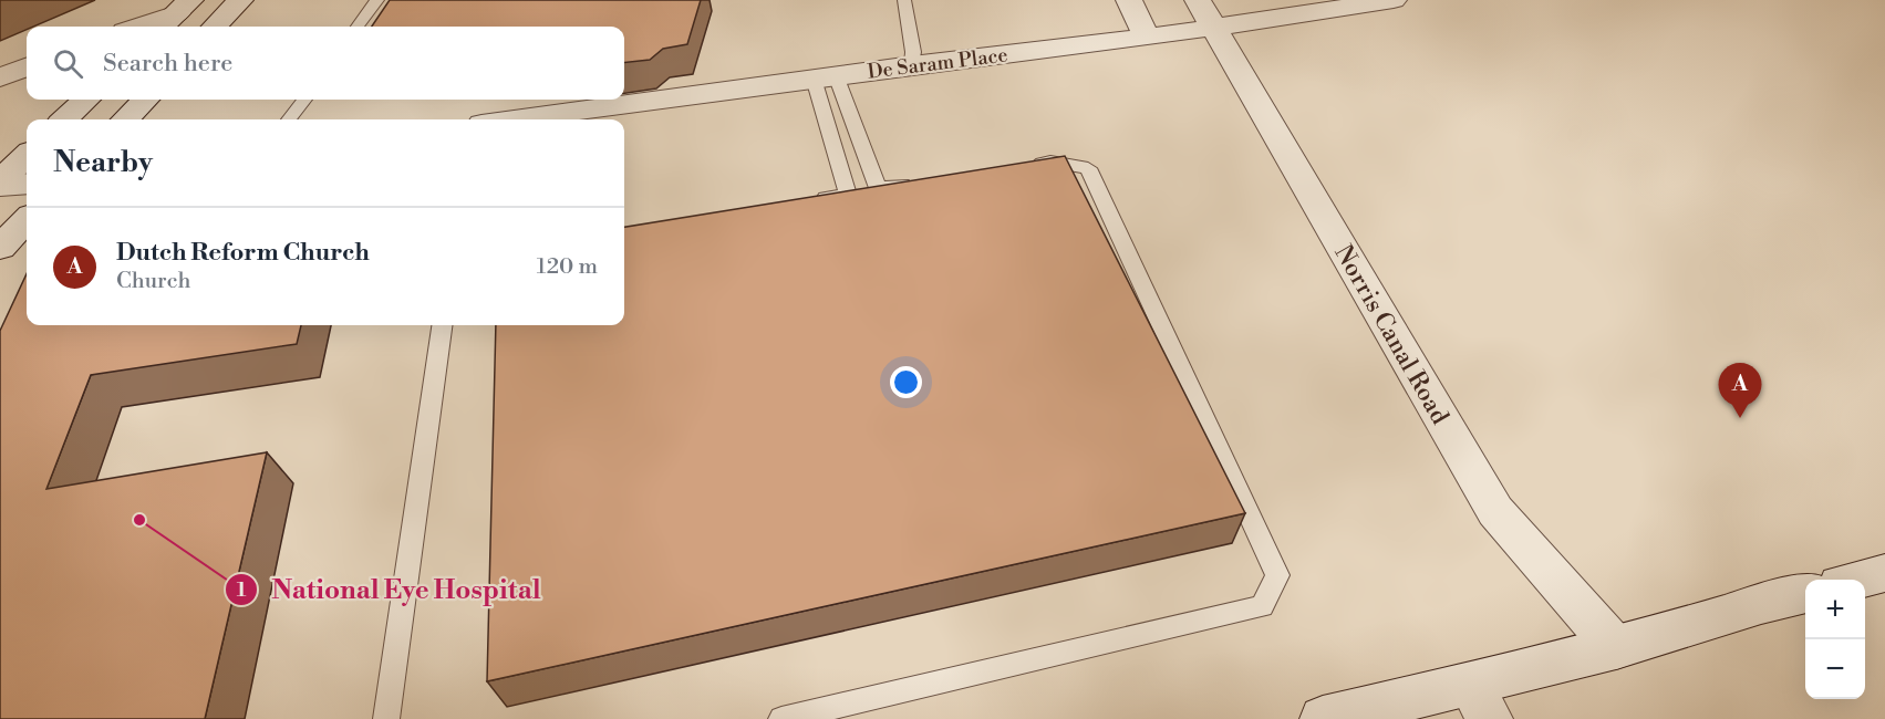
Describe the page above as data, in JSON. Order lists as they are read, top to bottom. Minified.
{"streets":{"street":["De Saram Place","Norris Canal Road"]},"crossings":[["De Saram Place","Norris Canal Road"]],"places":["National Eye Hospital"],"page":{"search":"Search here","heading":"Nearby","list":[{"mark":"A","name":"Dutch Reform Church","note":"Church","value":"120 m"}],"pins":"A","map_buttons":["+","−"]}}
